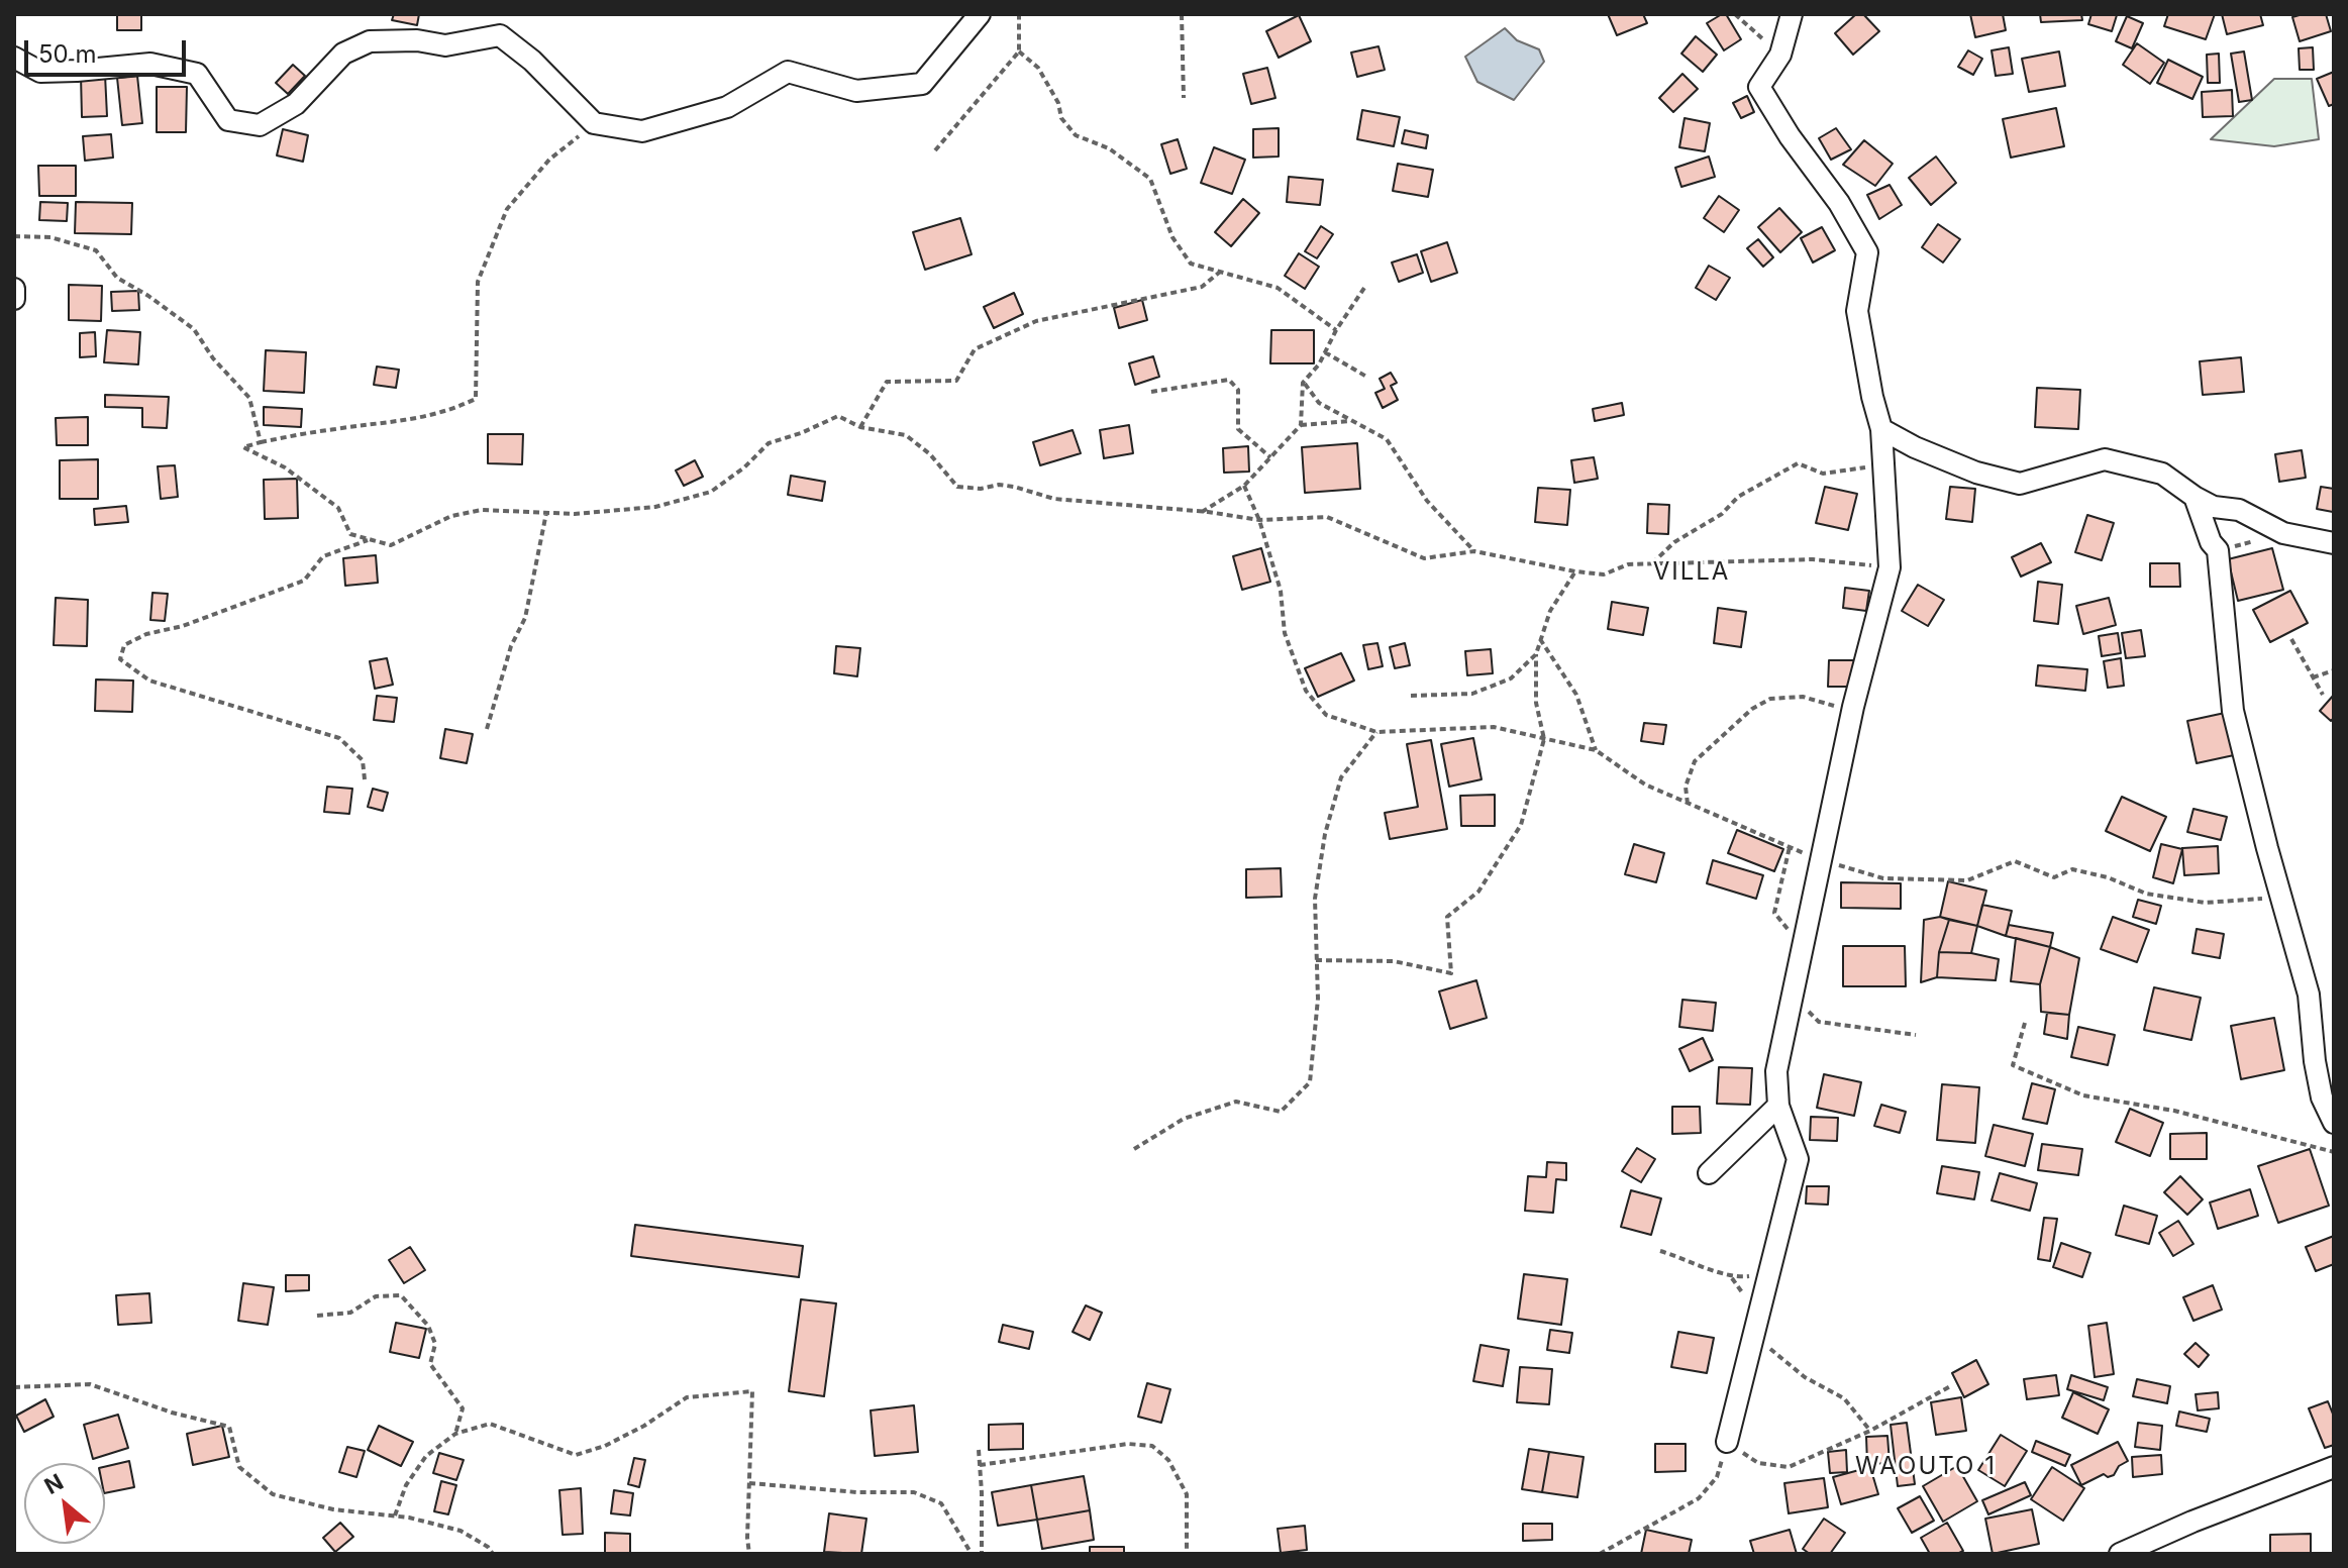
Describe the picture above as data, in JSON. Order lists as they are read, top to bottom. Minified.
{"districts":["VILLA","WAOUTO 1"],"scale_bar":"50 m","north":"top left"}
